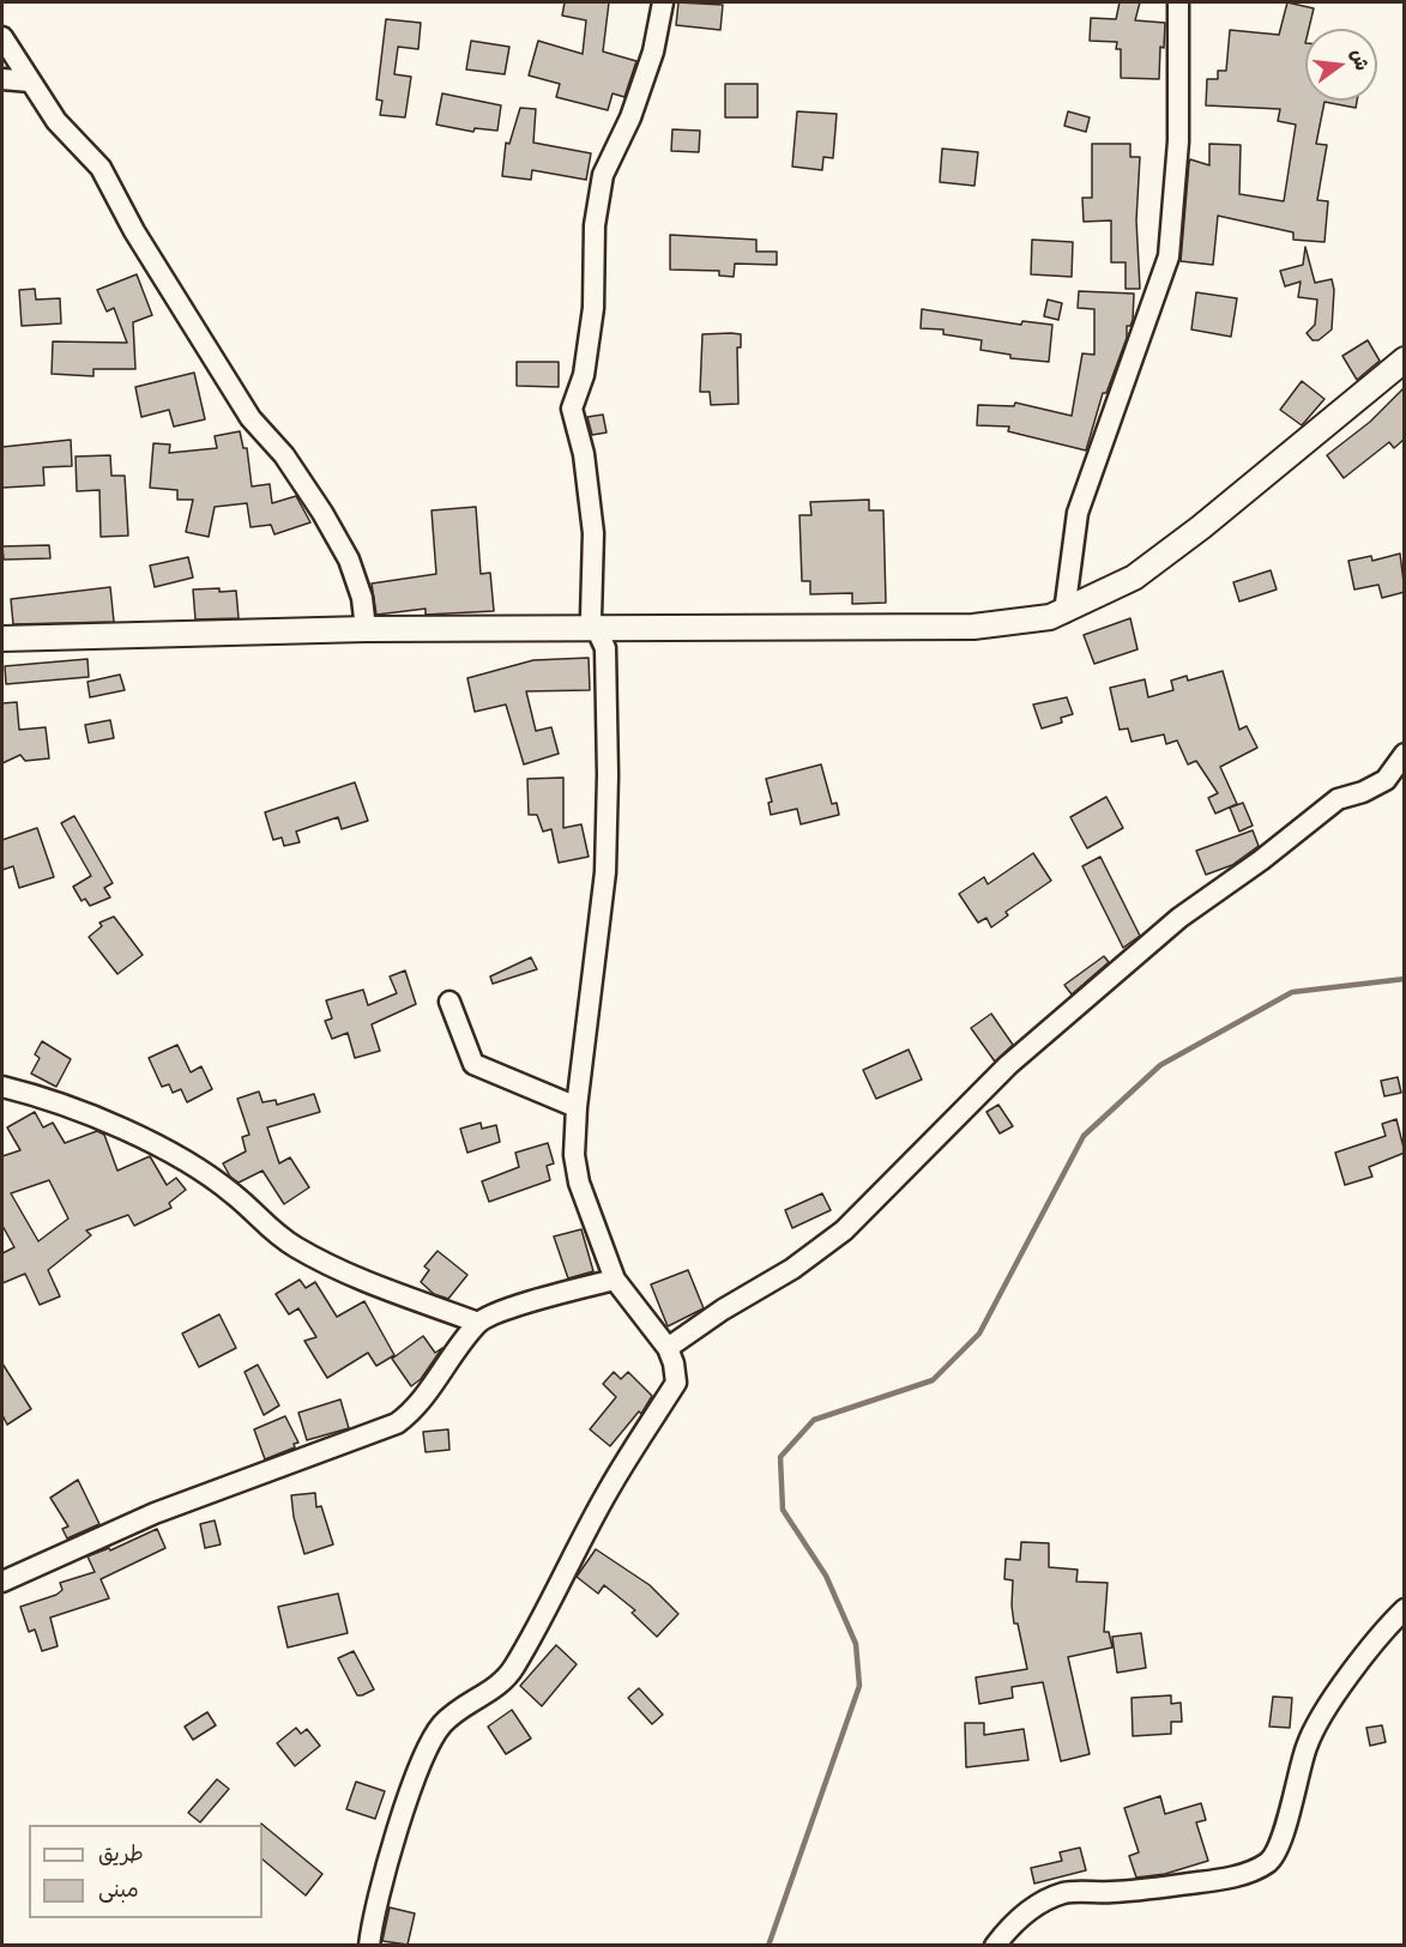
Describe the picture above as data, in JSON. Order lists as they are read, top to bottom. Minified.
{"legend":["طريق","مبنى"],"north":"right"}
